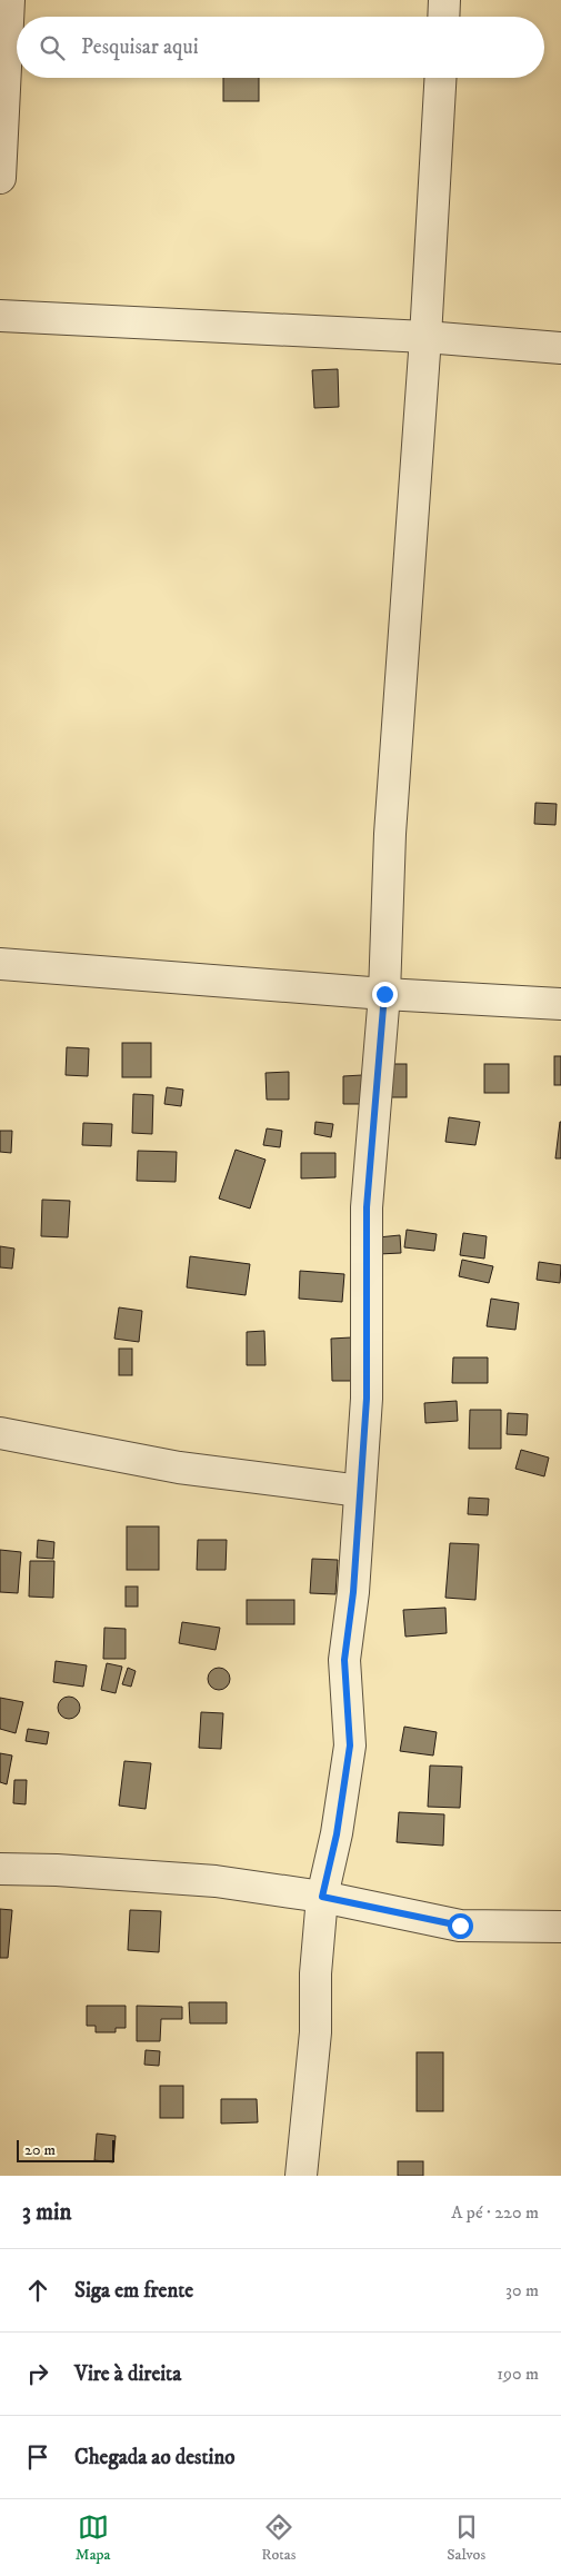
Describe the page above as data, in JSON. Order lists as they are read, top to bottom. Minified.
{"scale_bar":"20 m","page":{"search":"Pesquisar aqui","scale":"20 m","heading":["3 min","A pé · 220 m"],"list":[["Siga em frente","30 m"],["Vire à direita","190 m"],"Chegada ao destino"],"nav":["Mapa","Rotas","Salvos"]}}
